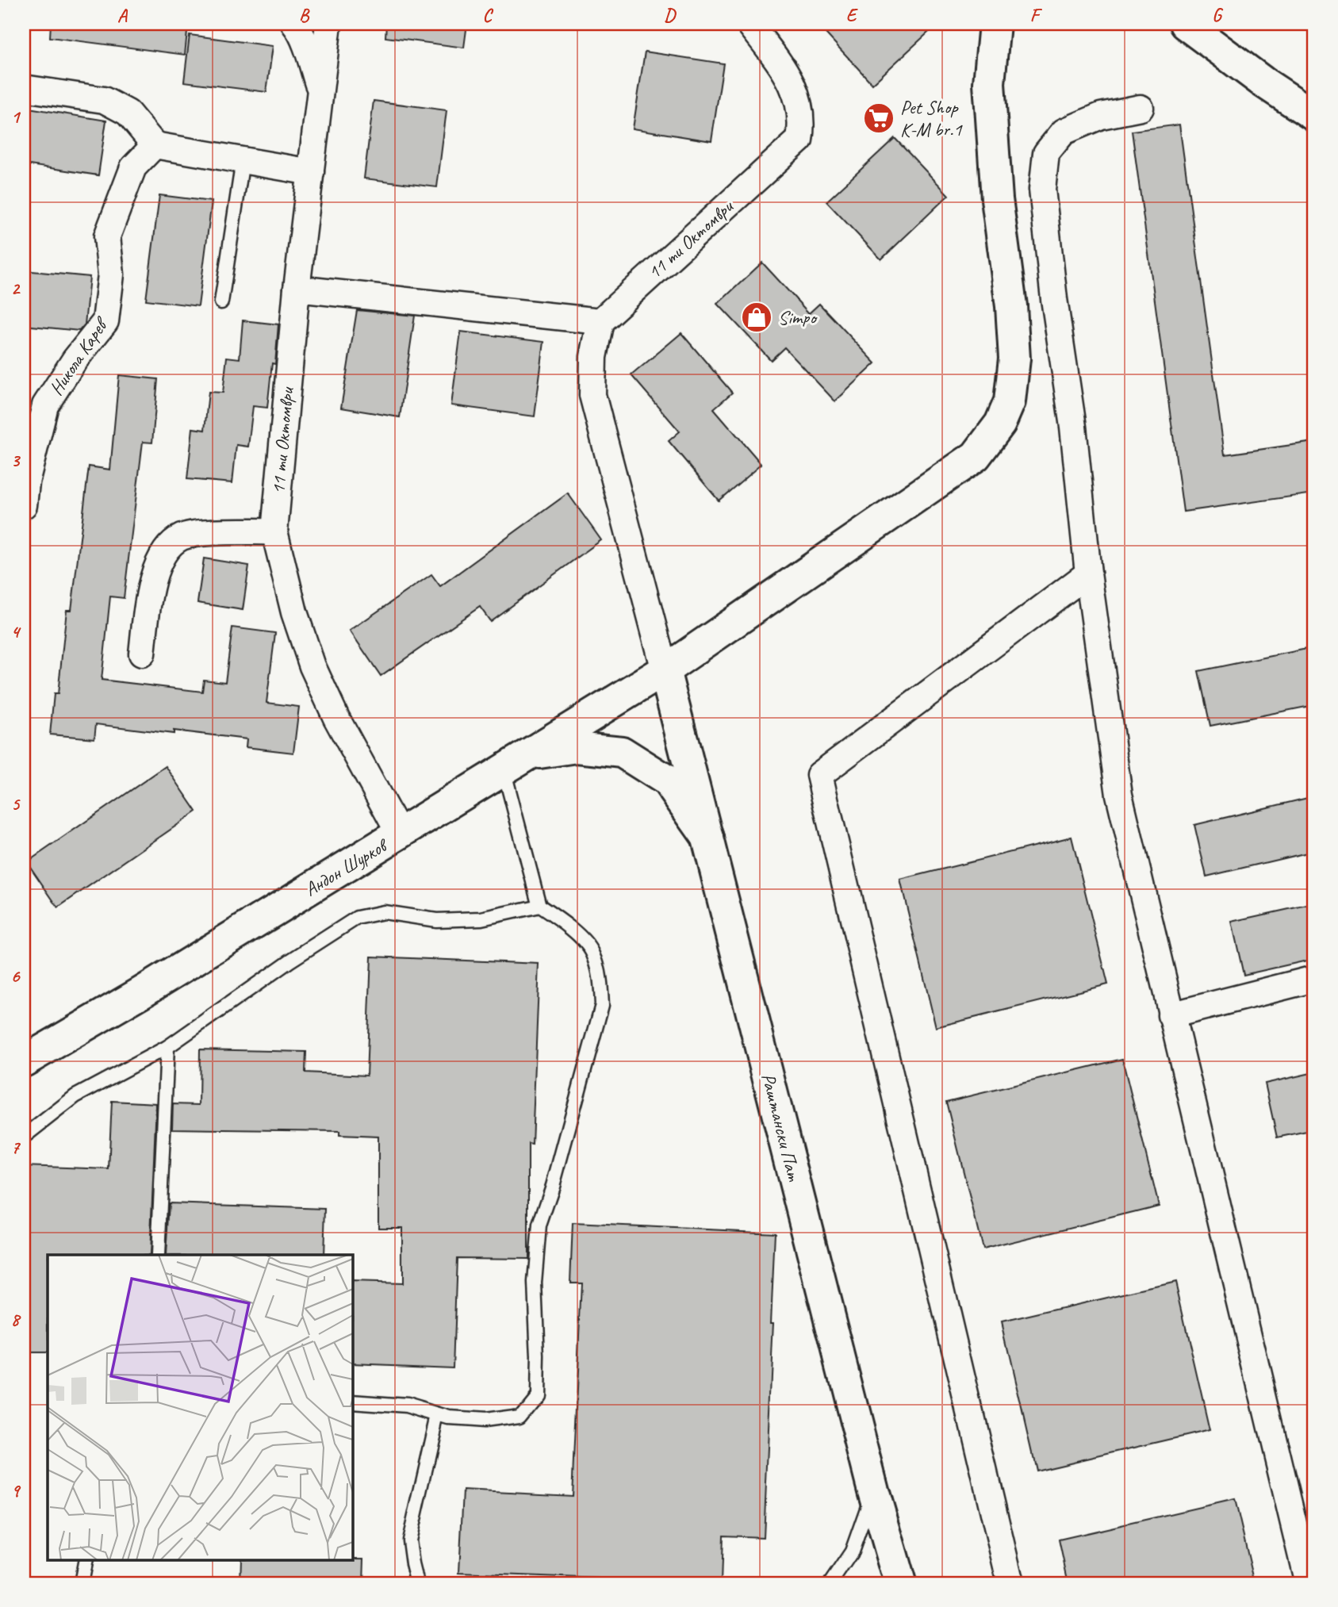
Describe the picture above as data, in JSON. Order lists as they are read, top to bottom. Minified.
{"streets":{"main road":["Андон Шурков","Раштански Пат"],"street":["11 ти Октомври","Никола Карев"]},"crossings":[["11 ти Октомври","Андон Шурков"],["Андон Шурков","Раштански Пат"]],"places":{"supermarket":["Pet Shop K-M br.1"],"shop":["Simpo"]},"grid":{"columns":["A","B","C","D","E","F","G"],"rows":["1","2","3","4","5","6","7","8","9"]}}
